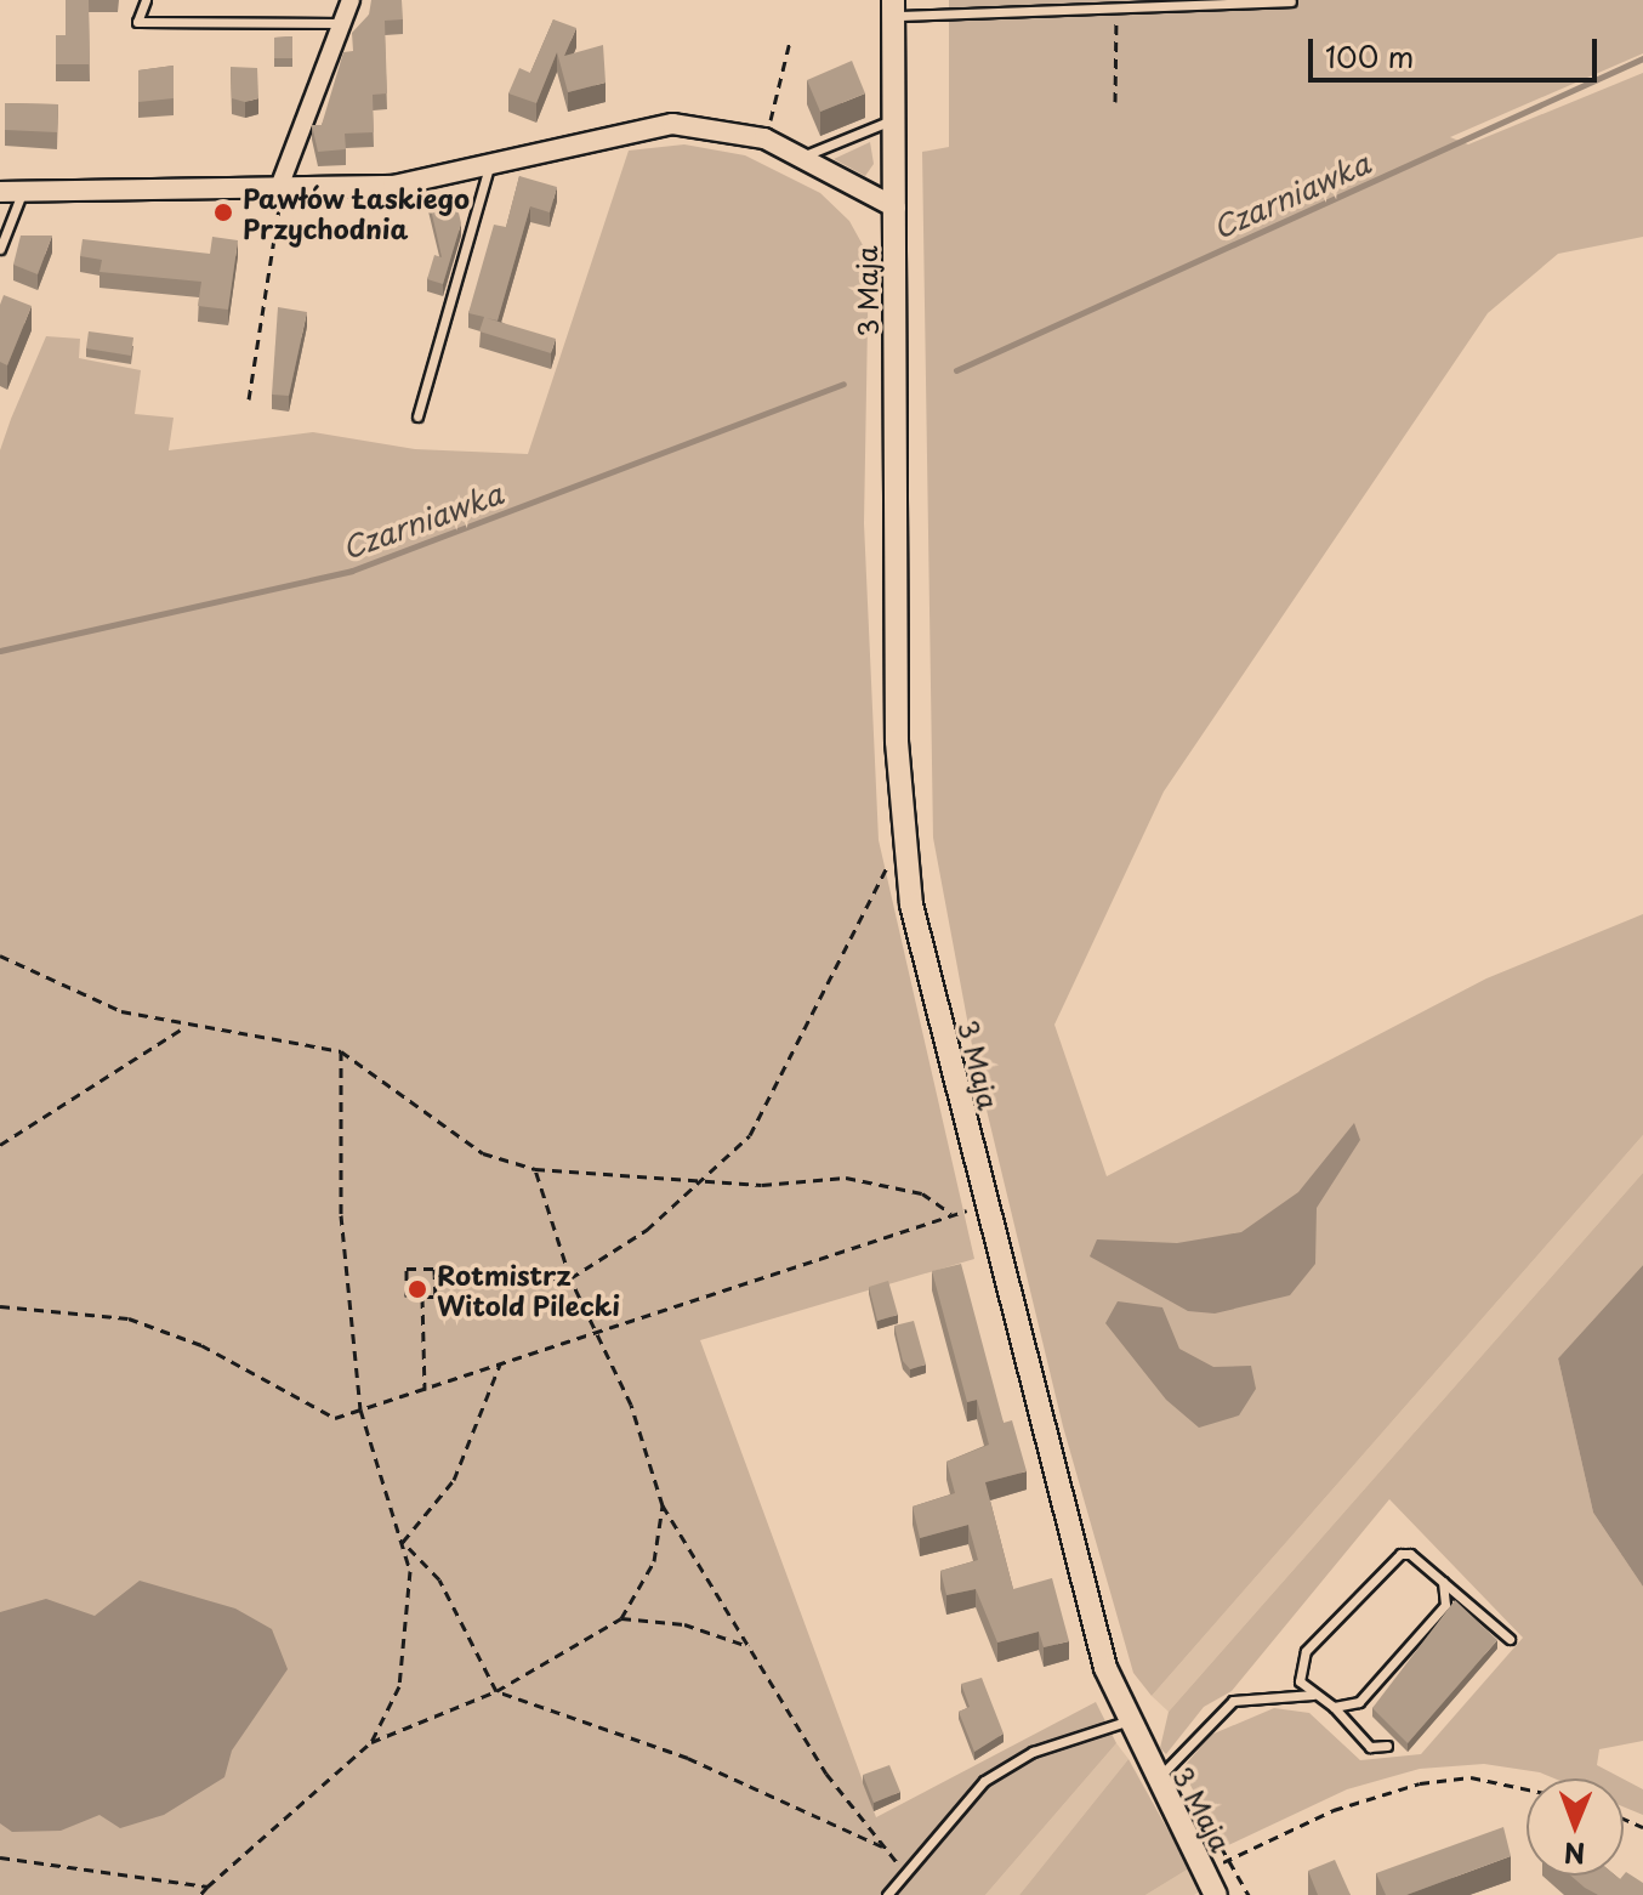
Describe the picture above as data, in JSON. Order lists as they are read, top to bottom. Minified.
{"streets":{"main road":["3 Maja"]},"water":["Czarniawka"],"places":["Pawłów Łaskiego Przychodnia","Rotmistrz Witold Pilecki"],"scale_bar":"100 m","north":"bottom"}
